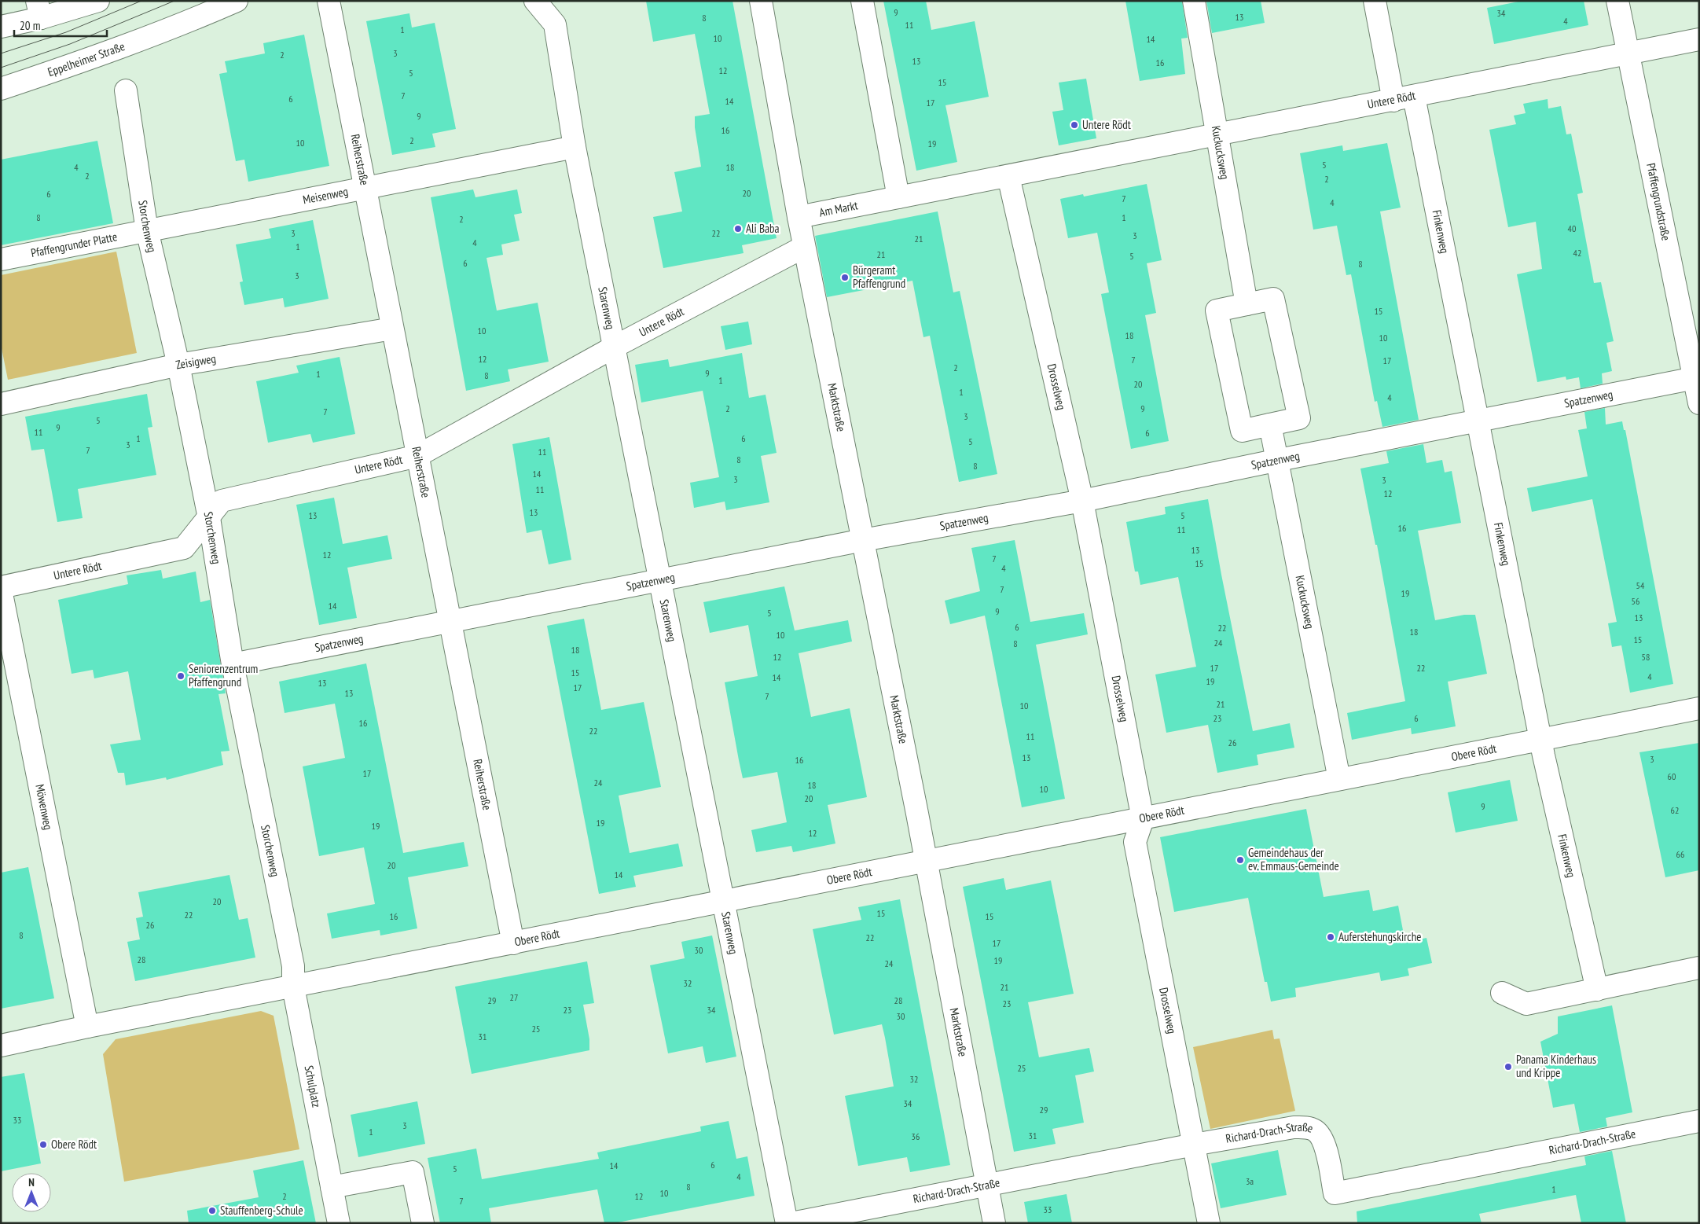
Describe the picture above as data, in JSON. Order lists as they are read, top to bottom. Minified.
{"streets":{"street":["Eppelheimer Straße","Untere Rödt","Kuckucksweg","Reiherstraße","Meisenweg","Pfaffengrundstraße","Am Markt","Storchenweg","Finkenweg","Pfaffengrunder Platte","Starenweg","Zeisigweg","Drosselweg","Spatzenweg","Marktstraße","Obere Rödt","Möwenweg","Schulplatz","Richard-Drach-Straße"]},"crossings":[["Untere Rödt","Kuckucksweg"],["Untere Rödt","Reiherstraße"],["Untere Rödt","Pfaffengrundstraße"],["Untere Rödt","Am Markt"],["Untere Rödt","Storchenweg"],["Untere Rödt","Finkenweg"],["Untere Rödt","Starenweg"],["Untere Rödt","Drosselweg"],["Untere Rödt","Marktstraße"],["Untere Rödt","Möwenweg"],["Kuckucksweg","Spatzenweg"],["Kuckucksweg","Obere Rödt"],["Reiherstraße","Meisenweg"],["Reiherstraße","Zeisigweg"],["Reiherstraße","Spatzenweg"],["Reiherstraße","Obere Rödt"],["Meisenweg","Storchenweg"],["Meisenweg","Pfaffengrunder Platte"],["Meisenweg","Starenweg"],["Pfaffengrundstraße","Spatzenweg"],["Am Markt","Marktstraße"],["Storchenweg","Pfaffengrunder Platte"],["Storchenweg","Zeisigweg"],["Storchenweg","Spatzenweg"],["Storchenweg","Obere Rödt"],["Storchenweg","Schulplatz"],["Finkenweg","Spatzenweg"],["Finkenweg","Obere Rödt"],["Starenweg","Spatzenweg"],["Starenweg","Obere Rödt"],["Drosselweg","Spatzenweg"],["Drosselweg","Obere Rödt"],["Drosselweg","Richard-Drach-Straße"],["Spatzenweg","Marktstraße"],["Marktstraße","Obere Rödt"],["Marktstraße","Richard-Drach-Straße"],["Obere Rödt","Möwenweg"],["Obere Rödt","Schulplatz"]],"places":["Untere Rödt","Ali Baba","Bürgeramt Pfaffengrund","Seniorenzentrum Pfaffengrund","Gemeindehaus der ev. Emmaus-Gemeinde","Auferstehungskirche","Panama Kinderhaus und Krippe","Obere Rödt","Stauffenberg-Schule"],"house_numbers":["9","34","13","8","4","11","1","10","14","3","2","13","16","12","5","15","7","6","14","17","9","16","2","10","19","5","4","18","2","2","20","6","7","4","8","1","2","40","3","22","3","21","4","1","42","21","5","6","8","3","15","10","18","10","12","7","17","2","9","1","8","1","20","1","4","2","9","7","3","5","9","11","6","1","6","5","3","7","11","8","8","14","3","3","11","12","13","13","5","16","11","13","12","7","15","4","54","7","19","56","14","9","5","13","6","22","18","10","15","24","8","18","12","58","17","22","15","4","14","19","13","17","13","7","21","10","23","6","16","22","11","26","13","3","16","17","60","24","18","10","20","9","62","19","19","12","66","20","14","20","15","22","16","15","26","8","22","17","30","28","19","24","32","21","27","29","28","23","23","34","30","25","31","25","32","34","29","33","3","1","31","36","6","14","5","4","3a","8","1","10","2","12","7","33"],"scale_bar":"20 m","north":"top"}
